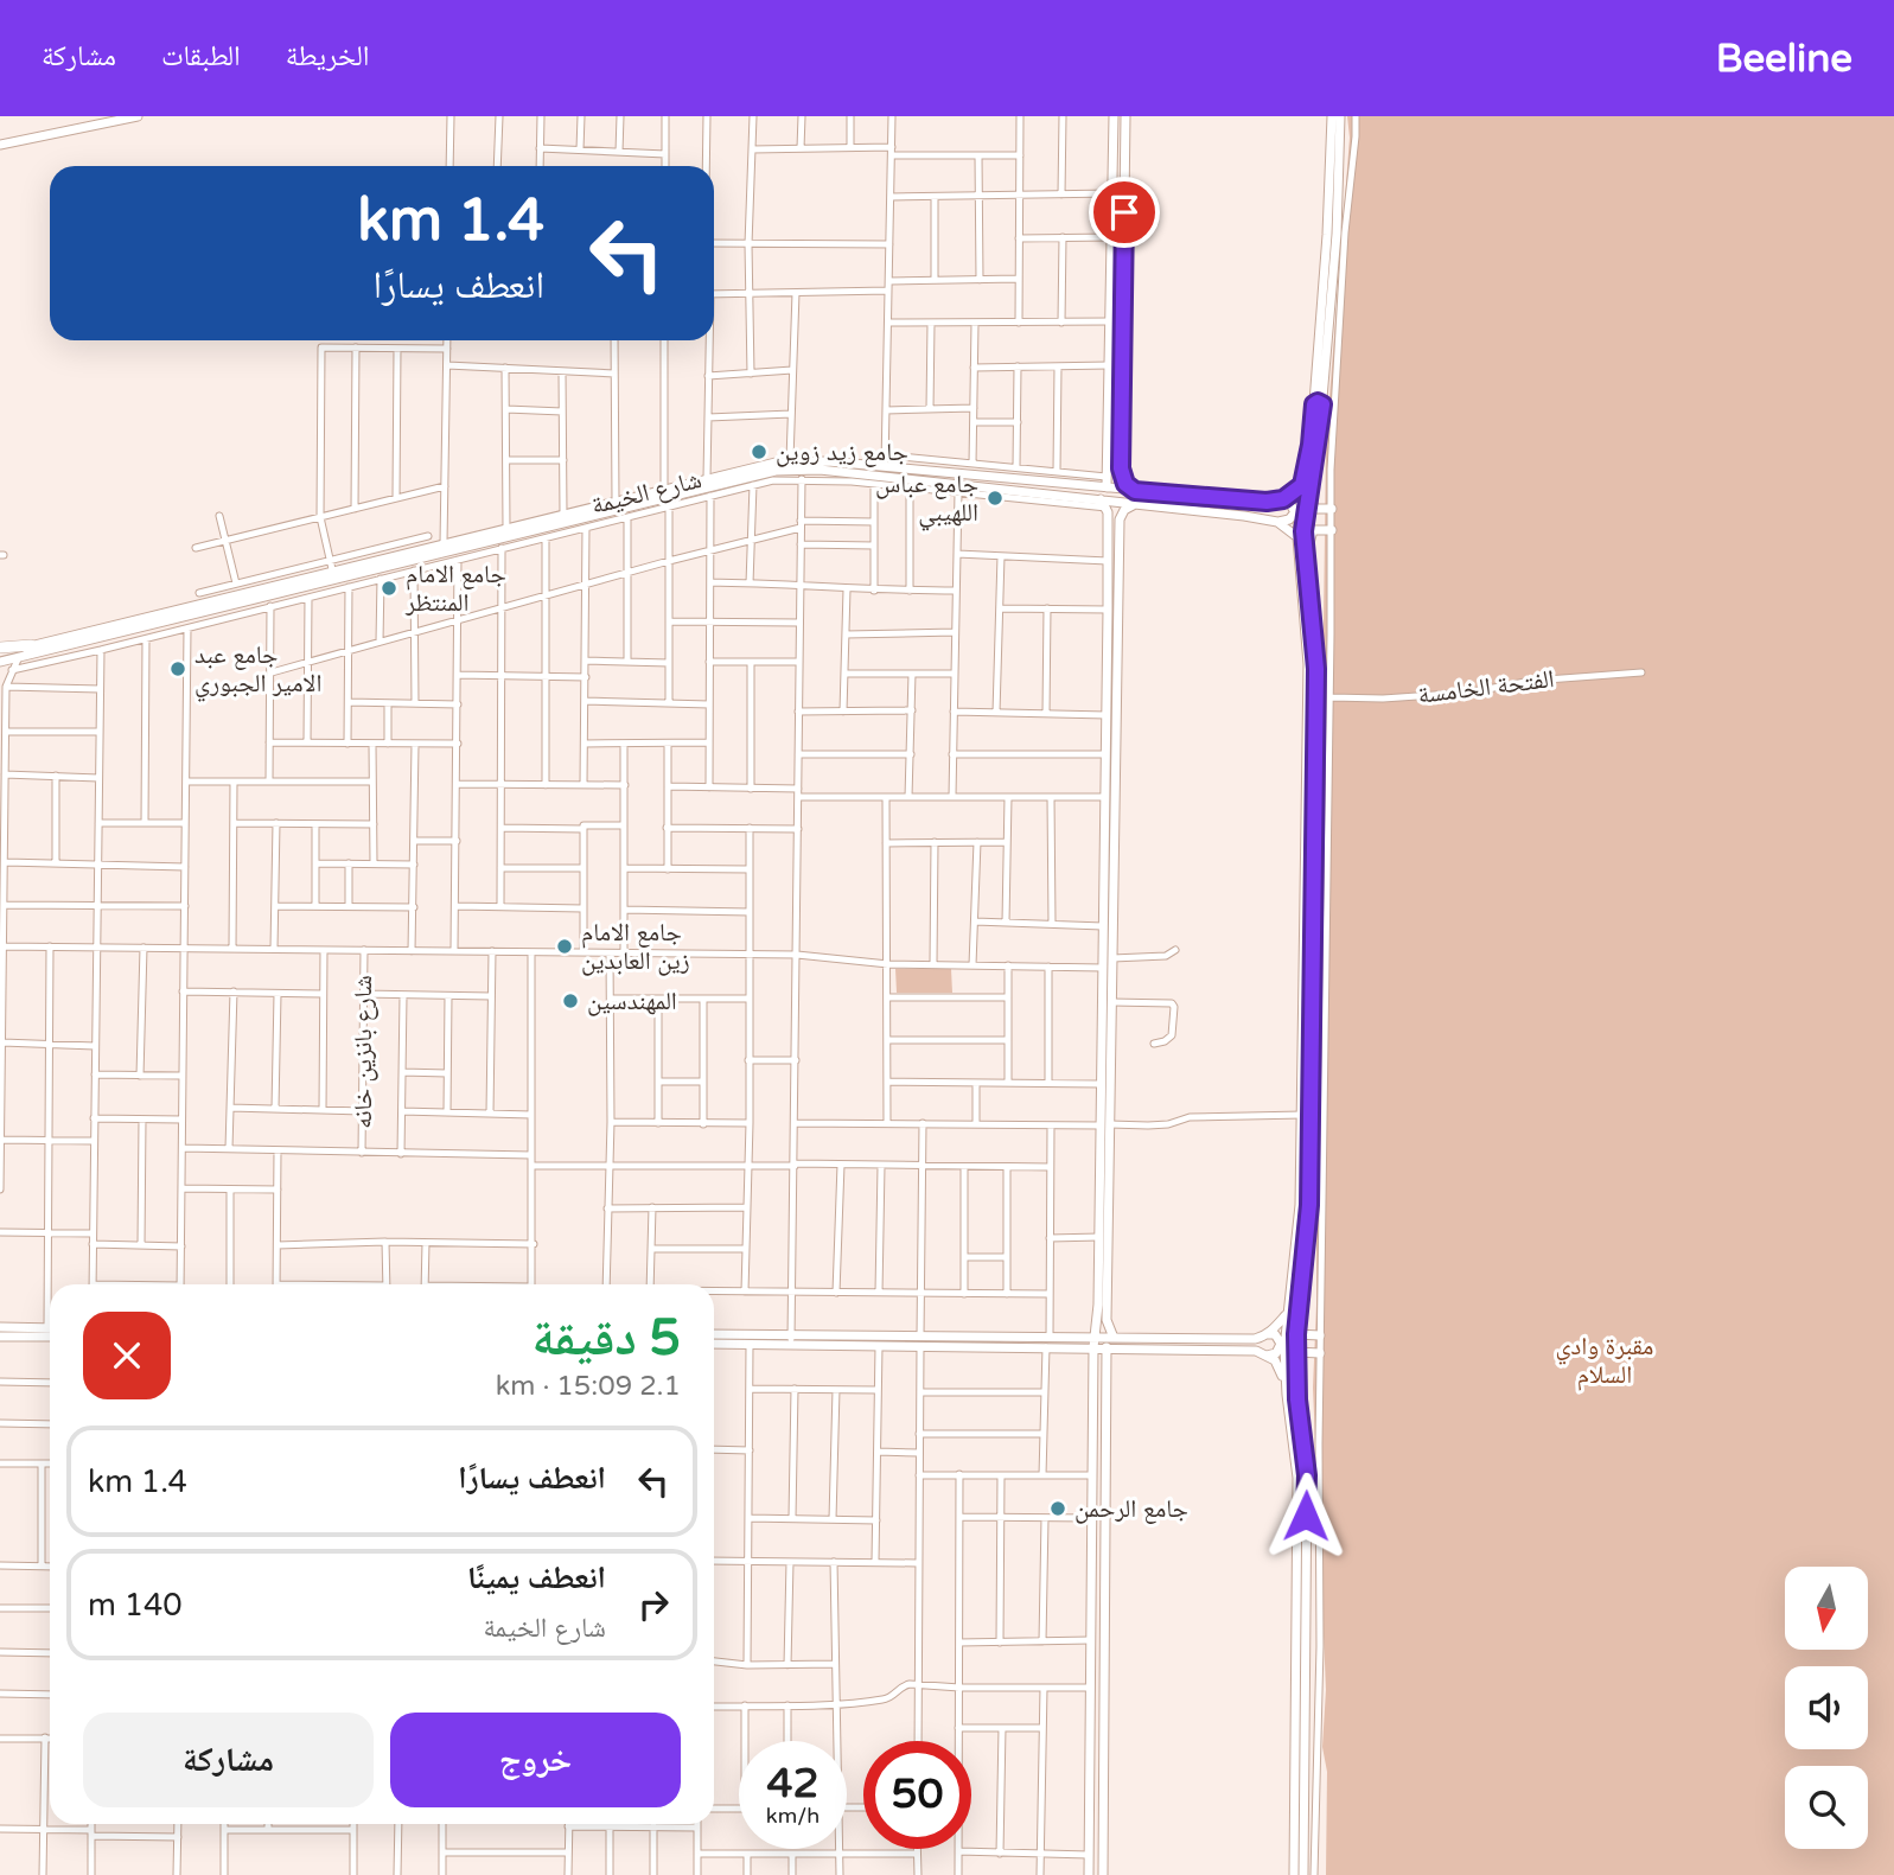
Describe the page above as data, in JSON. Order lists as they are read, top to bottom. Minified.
{"streets":{"street":["شارع الخيمة","الفتحة الخامسة","شارع بانزين خانه"]},"parks":["مقبرة وادي السلام"],"places":["جامع زيد زوين","جامع عباس اللهيبي","جامع الامام المنتظر","جامع عبد الامير الجبوري","جامع الامام زين العابدين","المهندسين","جامع الرحمن"],"north":"bottom","page":{"header":"Beeline","nav":["الخريطة","الطبقات","مشاركة"],"turn":["1.4 km","انعطف يسارًا"],"heading":["5 دقيقة","2.1 km · 15:09"],"list":[{"name":"انعطف يسارًا","value":"1.4 km"},{"name":"انعطف يمينًا","note":"شارع الخيمة","value":"140 m"}],"buttons":["خروج","مشاركة"],"speed":"42 km/h","limit":"50"}}
